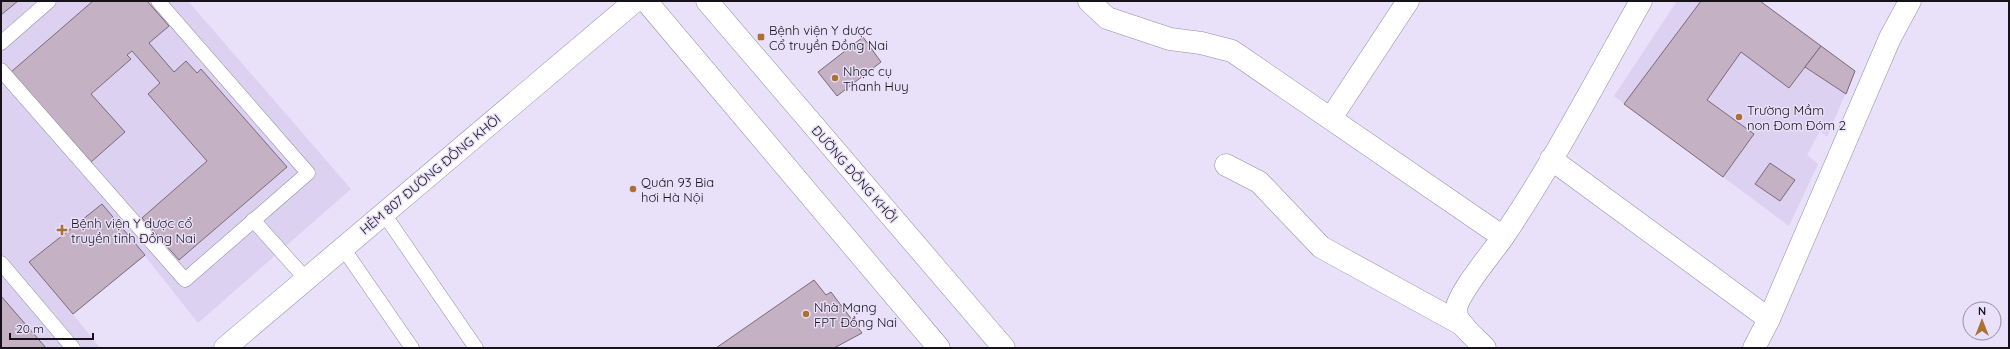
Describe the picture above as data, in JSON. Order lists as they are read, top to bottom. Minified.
{"streets":{"street":["HẺM 807 ĐƯỜNG ĐỒNG KHỞI","ĐƯỜNG ĐỒNG KHỞI"]},"places":{"transit":["Bệnh viện Y dược Cổ truyền Đồng Nai"],"other":["Nhạc cụ Thanh Huy","Trường Mầm non Đom Đóm 2","Quán 93 Bia hơi Hà Nội","Nhà Mạng FPT Đồng Nai"],"health":["Bệnh viện Y dược cổ truyền tỉnh Đồng Nai"]},"scale_bar":"20 m","north":"top"}
